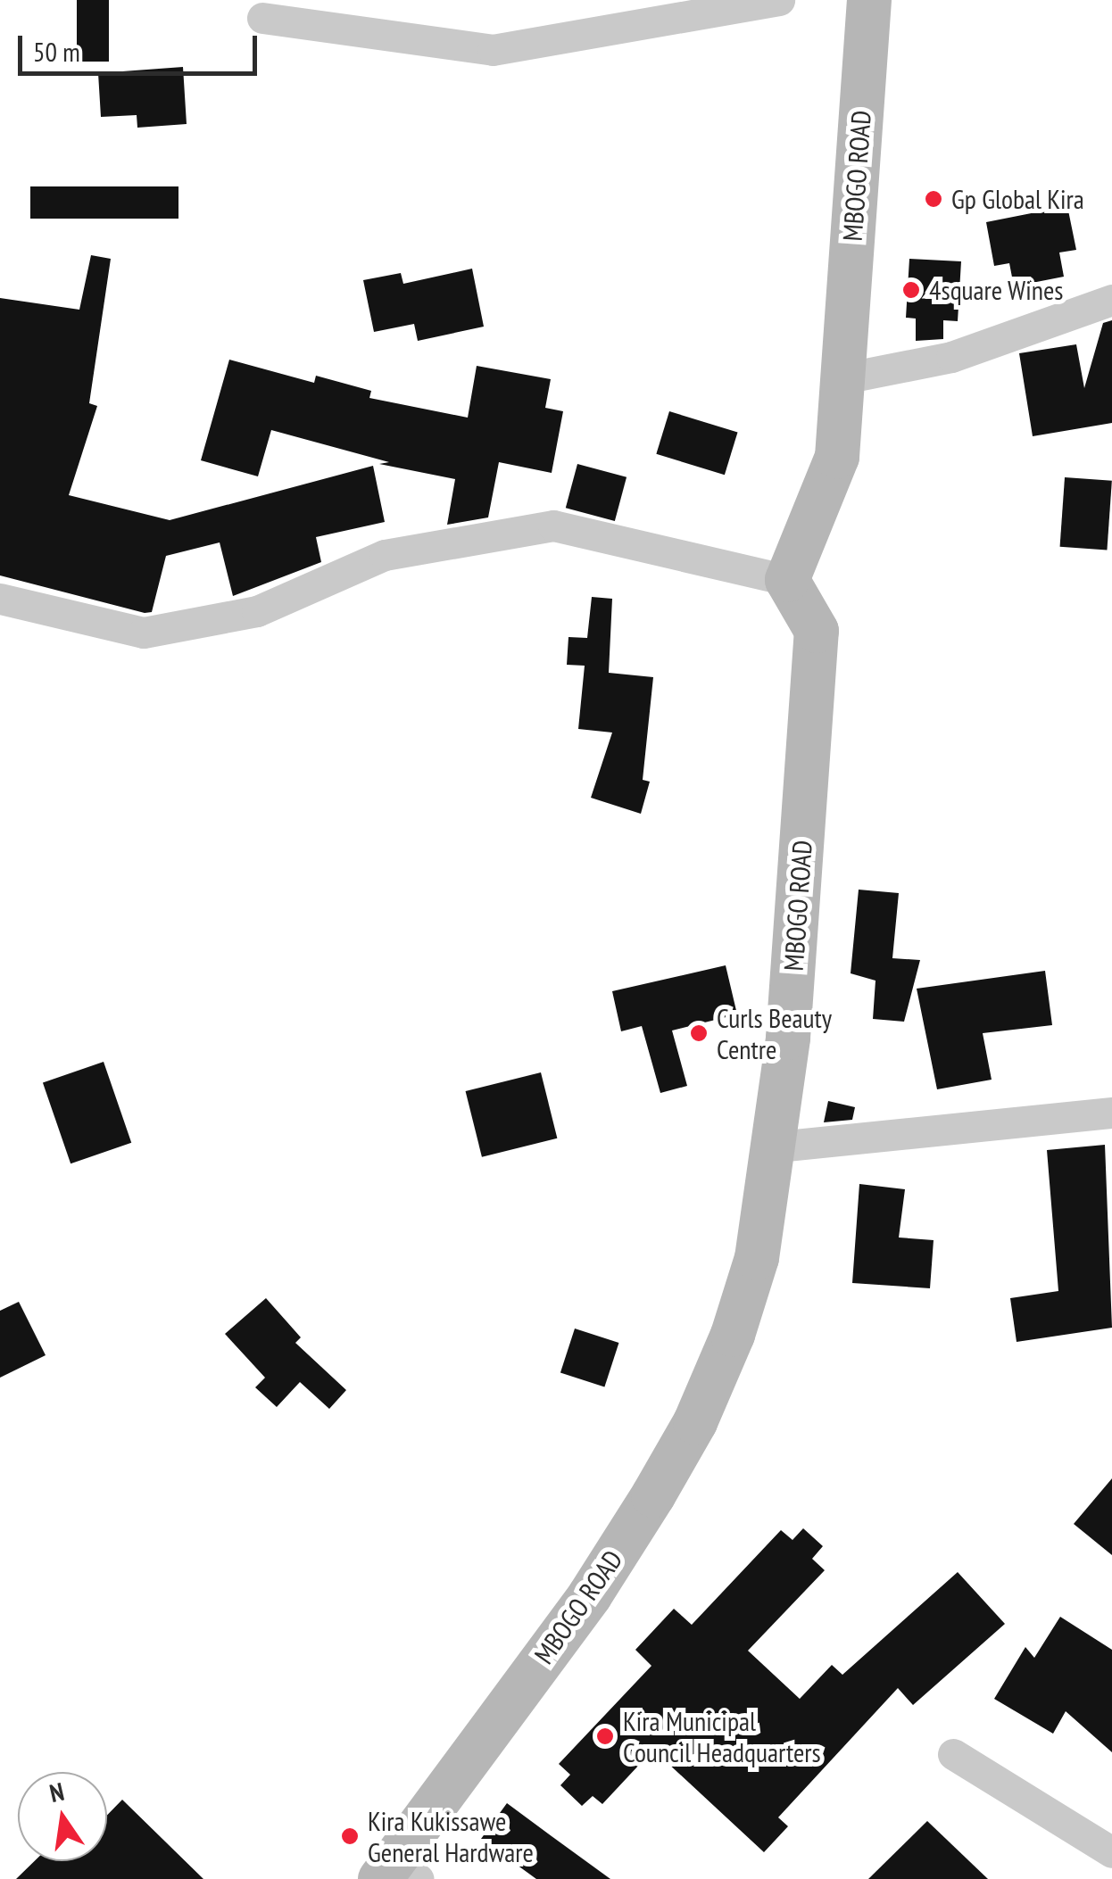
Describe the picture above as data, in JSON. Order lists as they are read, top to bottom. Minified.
{"streets":{"main road":["MBOGO ROAD"]},"places":["Gp Global Kira","4square Wines","Curls Beauty Centre","Kira Municipal Council Headquarters","Kira Kukissawe General Hardware"],"scale_bar":"50 m","north":"top"}
